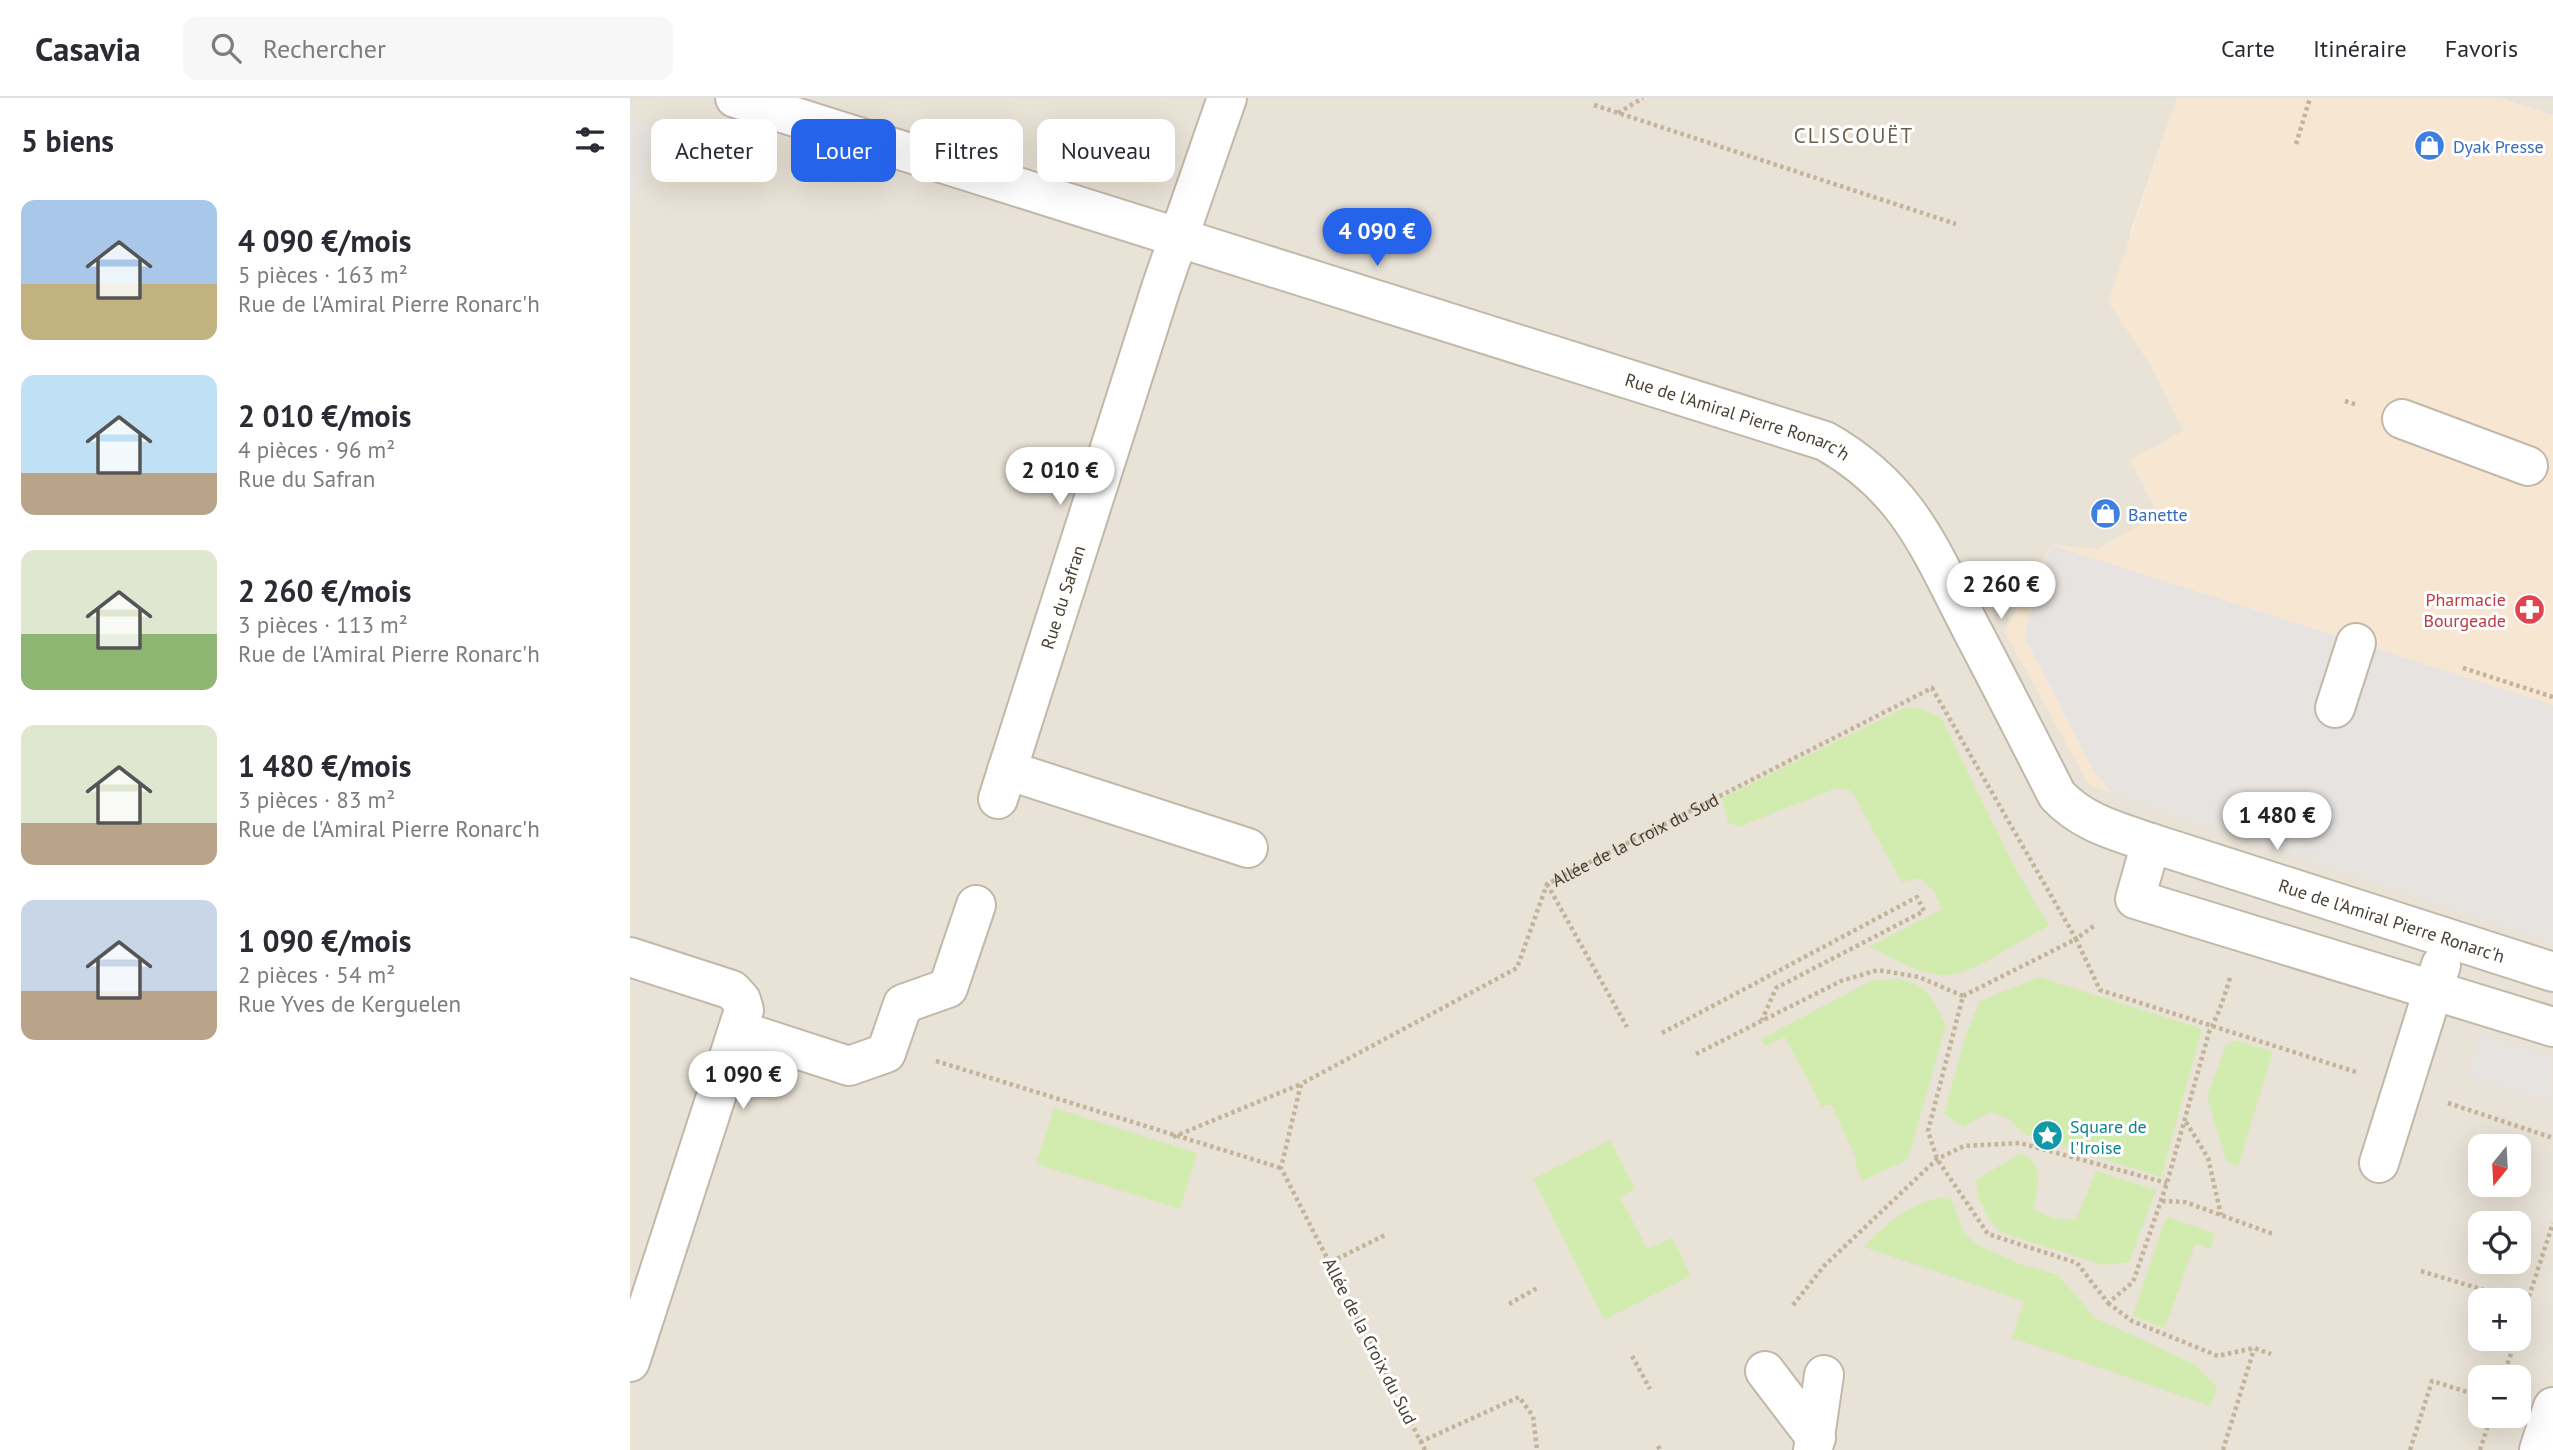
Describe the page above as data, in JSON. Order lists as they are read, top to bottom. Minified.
{"streets":{"street":["Rue de l'Amiral Pierre Ronarc'h","Rue du Safran"],"path":["Allée de la Croix du Sud"]},"crossings":[["Rue de l'Amiral Pierre Ronarc'h","Rue du Safran"]],"districts":["CLISCOUËT"],"places":{"shop":["Dyak Presse","Banette"],"pharmacy":["Pharmacie Bourgeade"],"place":["Square de l'Iroise"]},"north":"bottom","page":{"header":"Casavia","search":"Rechercher","nav":["Carte","Itinéraire","Favoris"],"heading":"5 biens","chip":["Acheter","Louer","Filtres","Nouveau"],"list":[{"name":"4 090 €/mois","note":"5 pièces · 163 m² · Rue de l'Amiral Pierre Ronarc'h"},{"name":"2 010 €/mois","note":"4 pièces · 96 m² · Rue du Safran"},{"name":"2 260 €/mois","note":"3 pièces · 113 m² · Rue de l'Amiral Pierre Ronarc'h"},{"name":"1 480 €/mois","note":"3 pièces · 83 m² · Rue de l'Amiral Pierre Ronarc'h"},{"name":"1 090 €/mois","note":"2 pièces · 54 m² · Rue Yves de Kerguelen"}],"price":["4 090 €","2 010 €","2 260 €","1 480 €","1 090 €"],"map_buttons":["+","−"]}}
